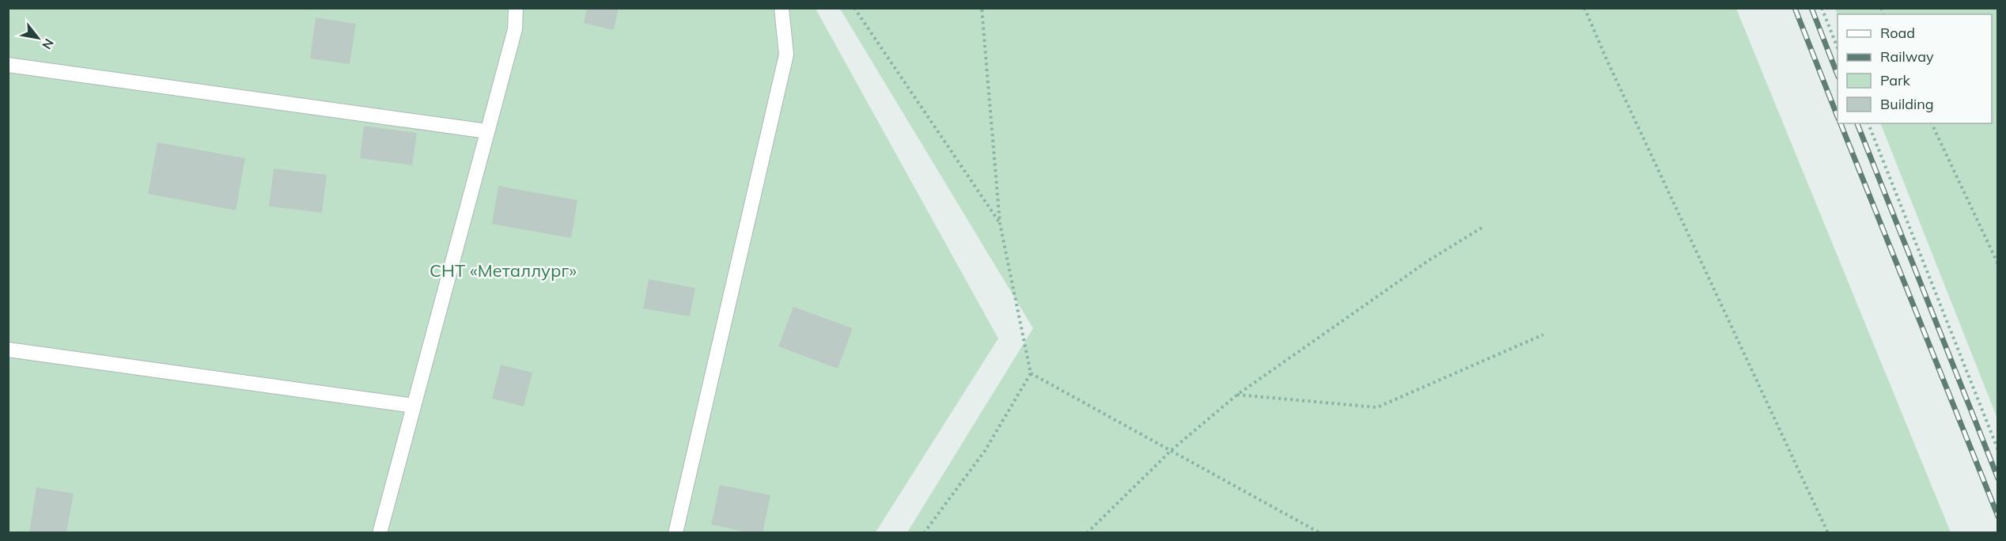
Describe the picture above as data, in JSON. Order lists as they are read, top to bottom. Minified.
{"parks":["СНТ «Металлург»"],"legend":["Road","Railway","Park","Building"],"north":"bottom right"}
